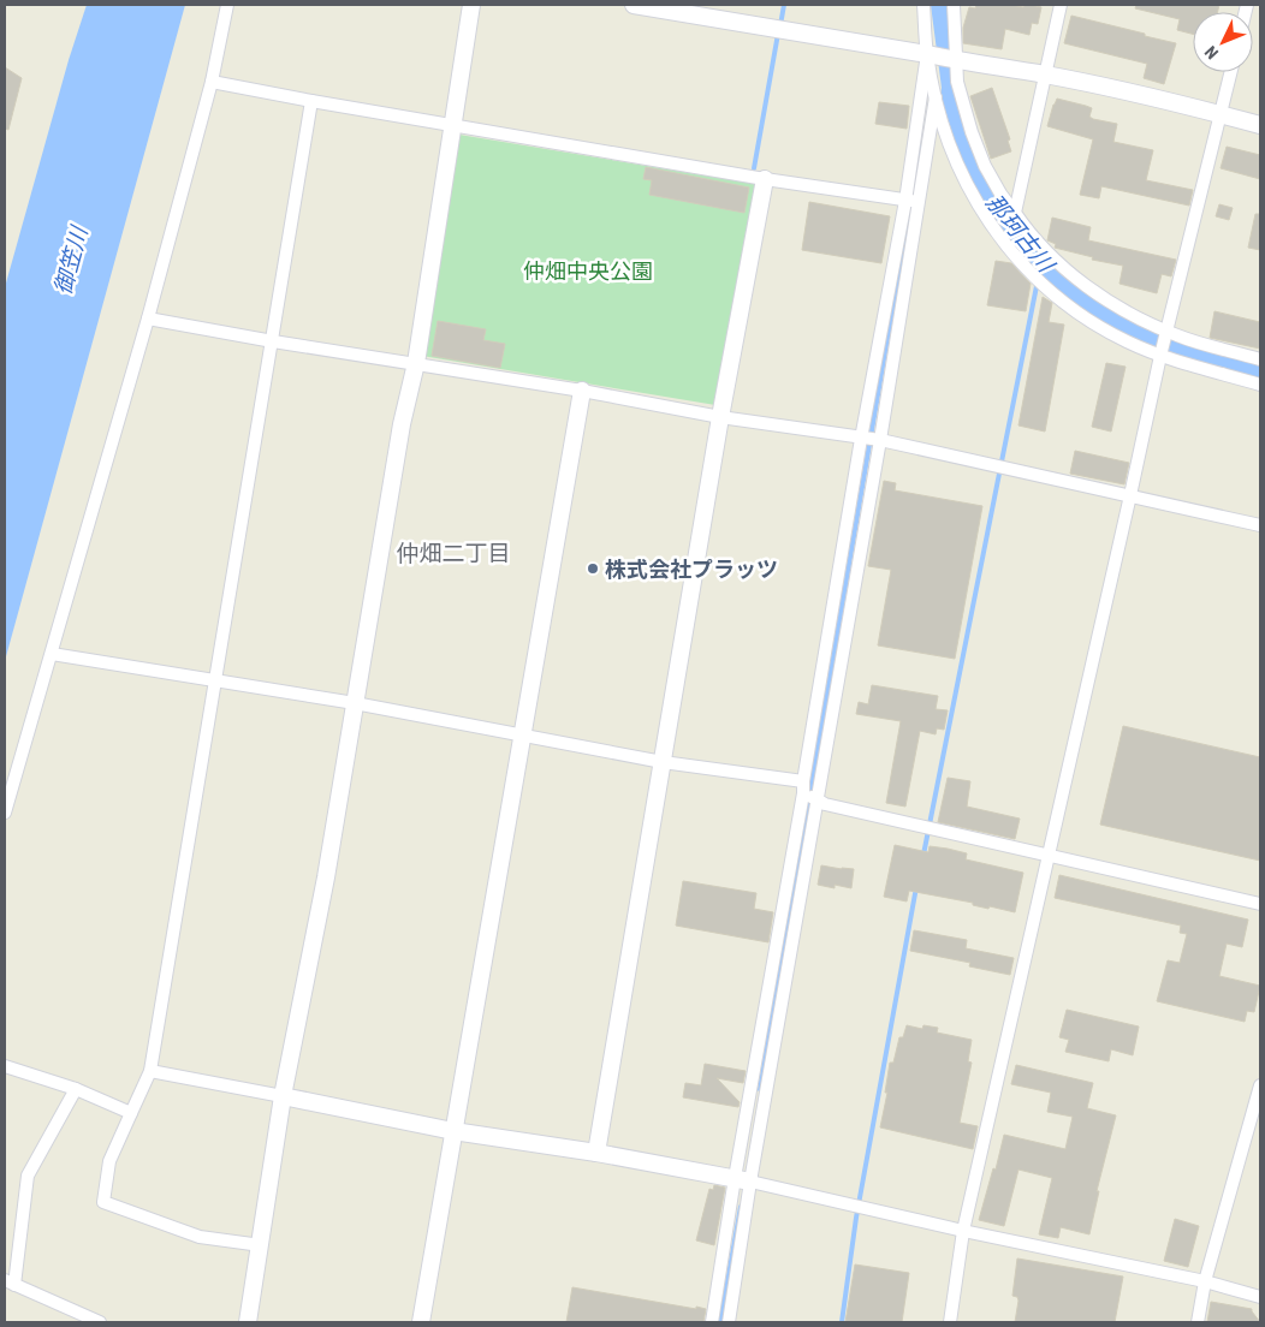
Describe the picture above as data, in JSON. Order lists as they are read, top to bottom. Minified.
{"districts":["仲畑二丁目"],"water":["那珂古川","御笠川"],"parks":["仲畑中央公園"],"places":["株式会社プラッツ"],"north":"bottom left"}
